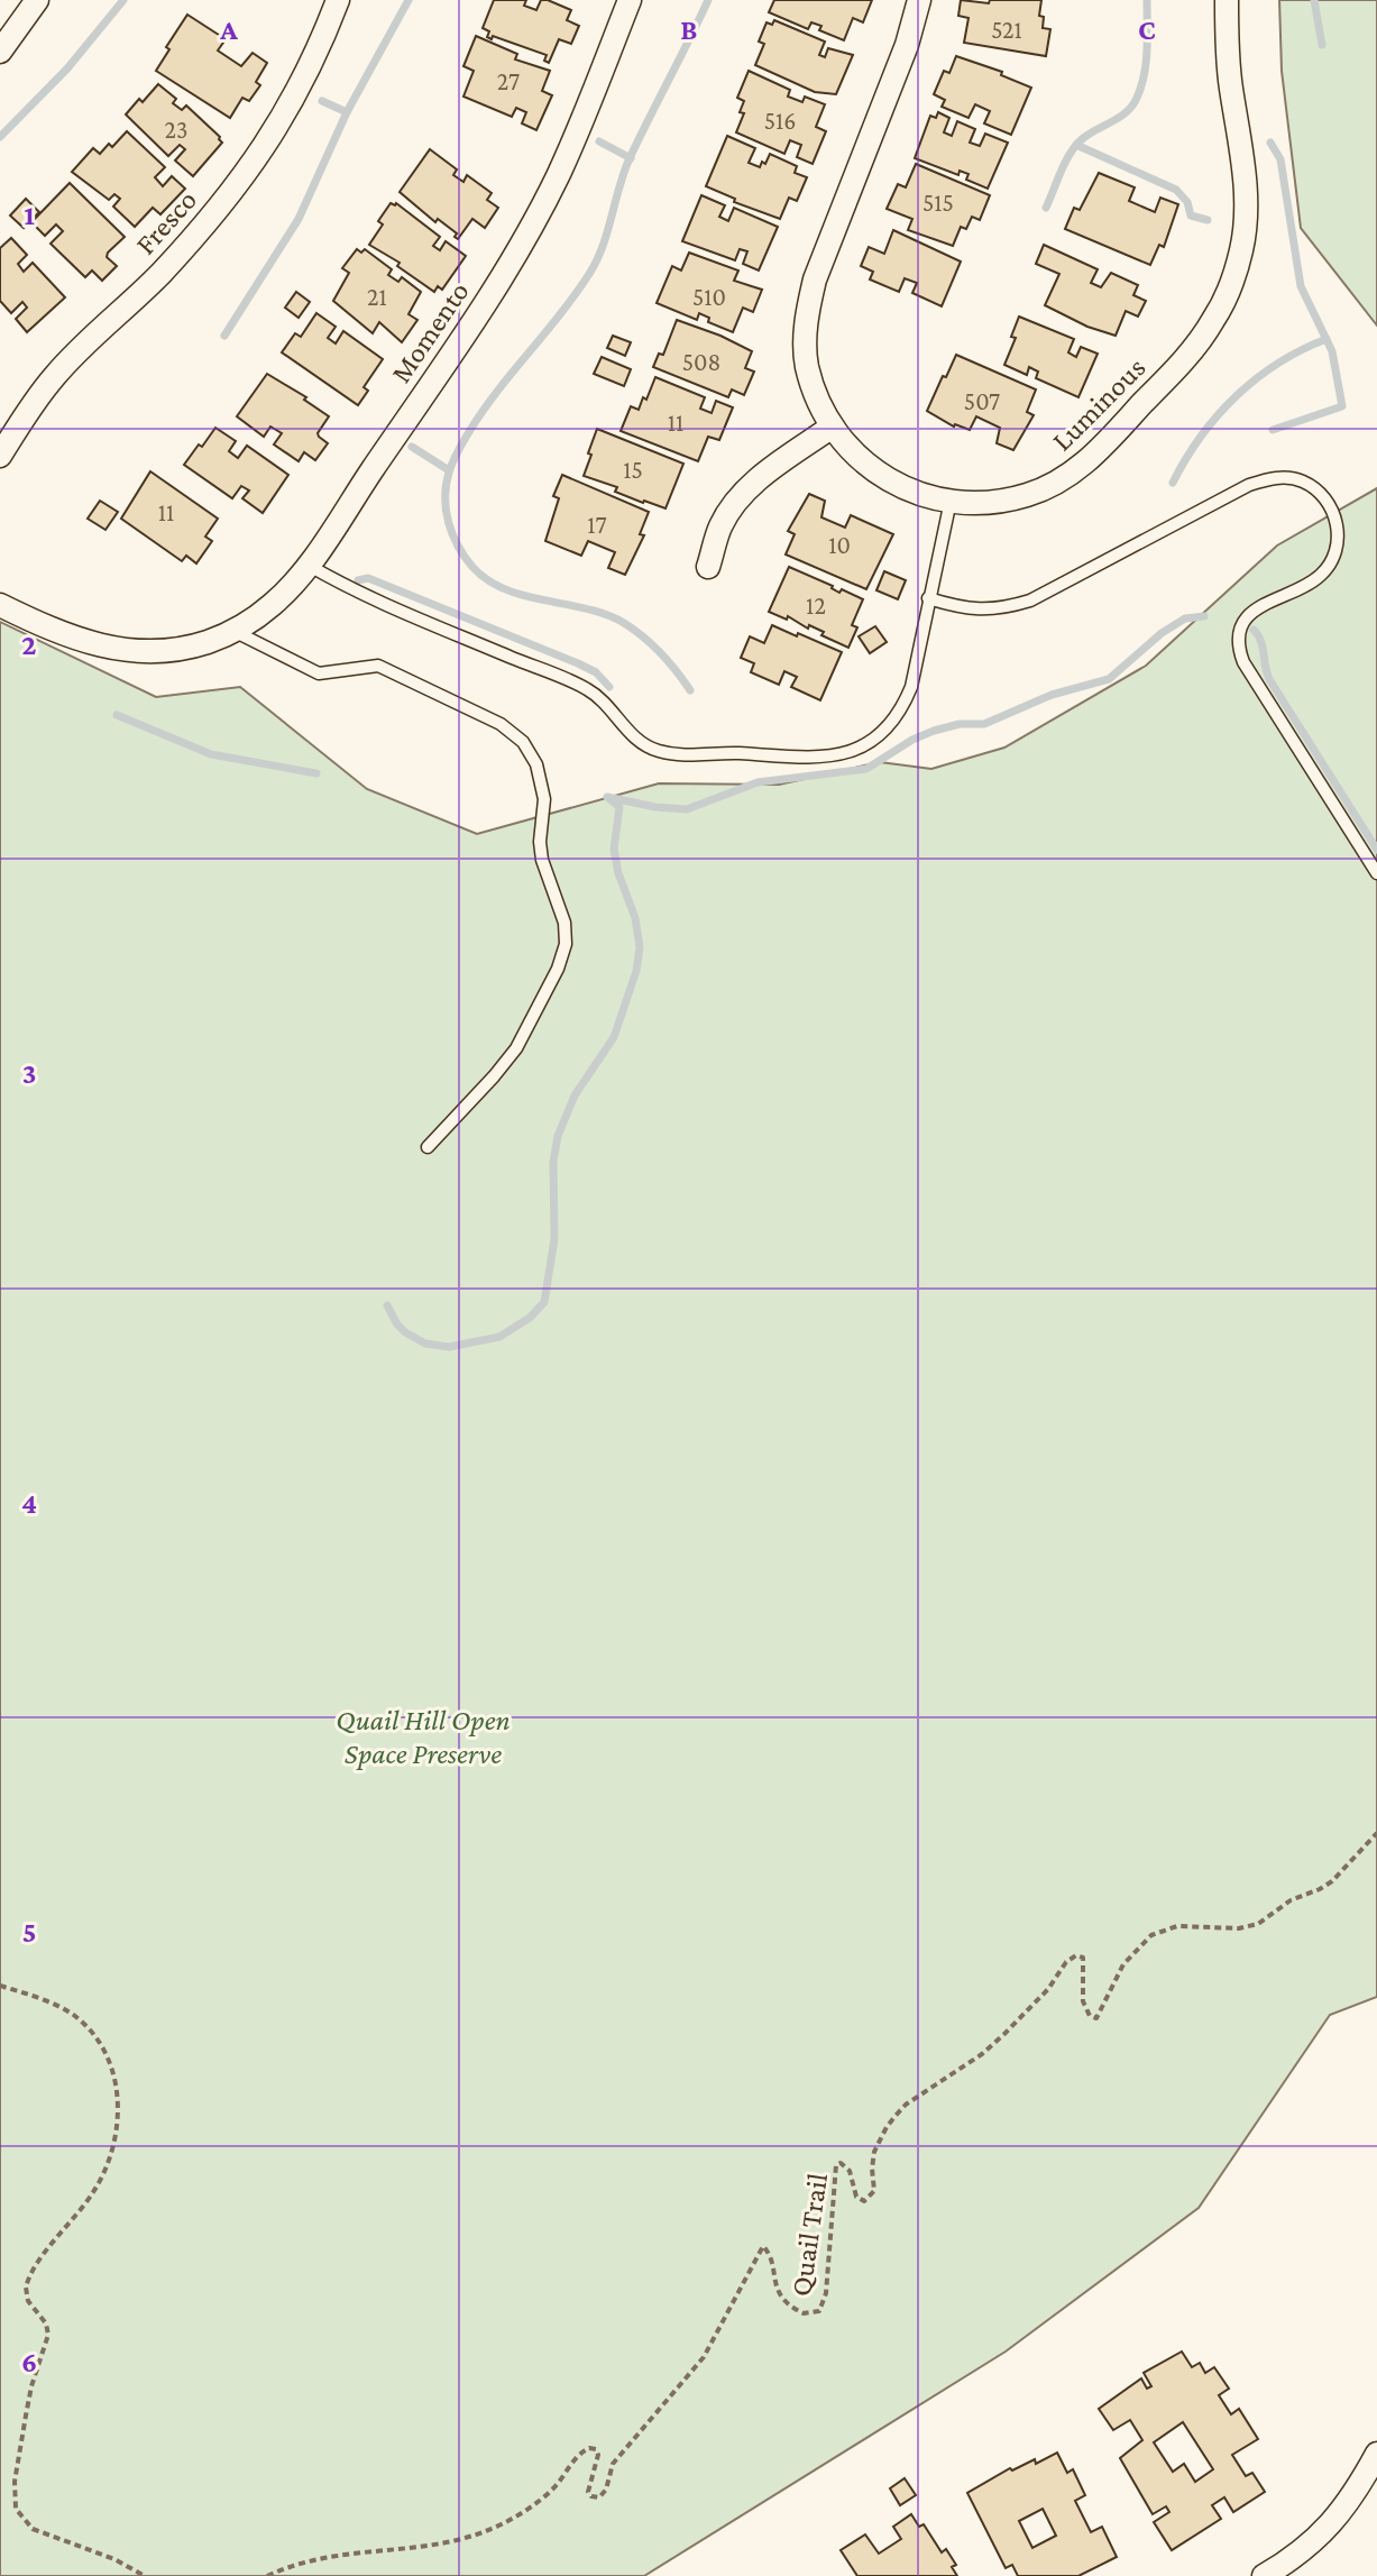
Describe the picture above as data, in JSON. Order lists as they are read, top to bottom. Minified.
{"streets":{"street":["Fresco","Momento","Luminous"],"path":["Quail Trail"]},"parks":["Quail Hill Open Space Preserve"],"house_numbers":["521","27","516","23","515","21","510","508","507","11","15","11","17","10","12"],"grid":{"columns":["A","B","C"],"rows":["1","2","3","4","5","6"]}}
